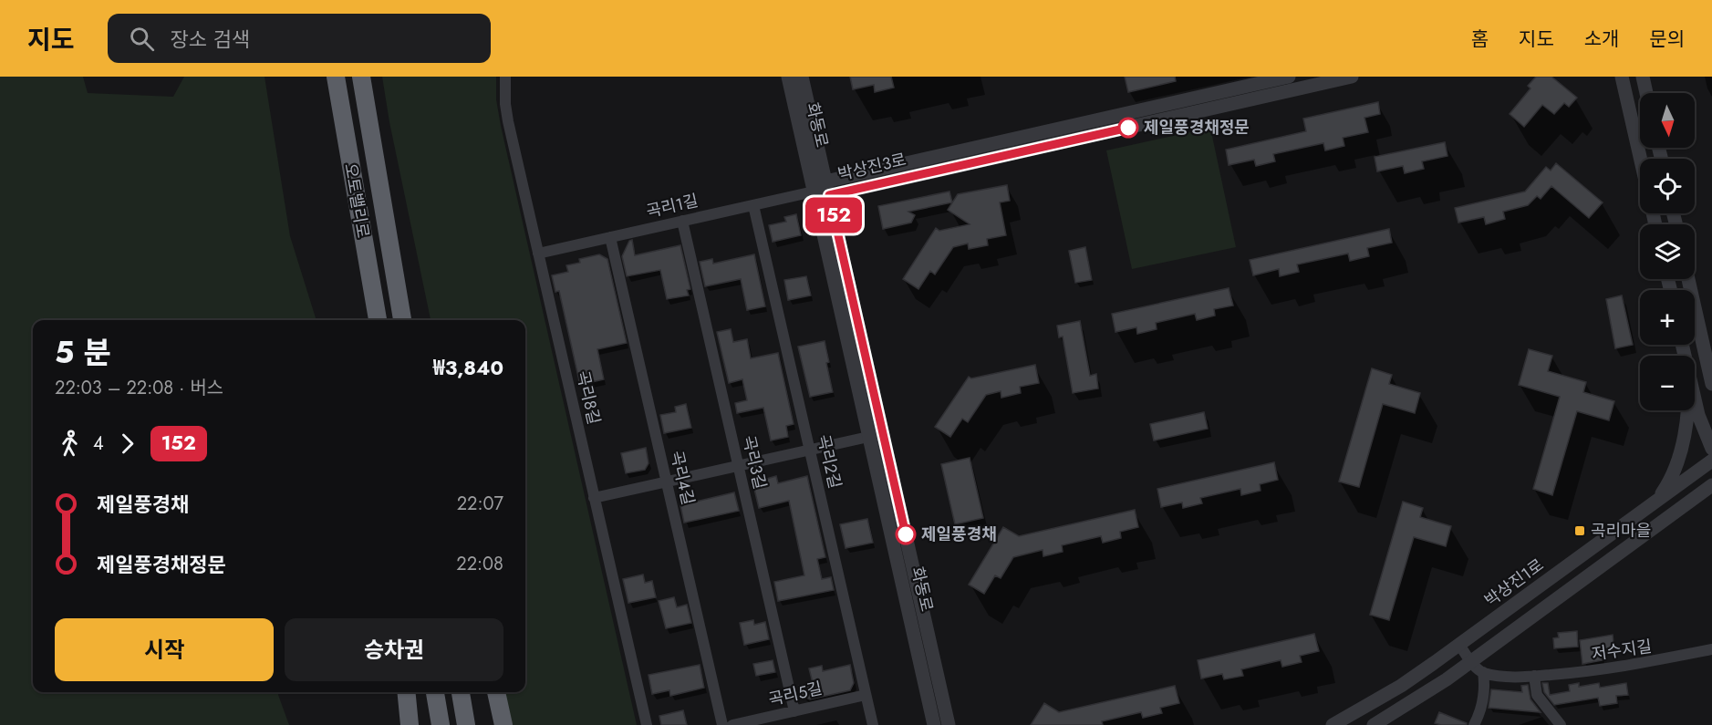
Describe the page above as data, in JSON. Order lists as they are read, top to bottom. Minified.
{"streets":{"highway":["오토밸리로"],"street":["화동로","박상진3로","곡리1길","곡리8길","곡리2길","곡리3길","곡리4길","박상진1로","저수지길","곡리5길"]},"crossings":[["화동로","박상진3로"],["화동로","곡리1길"],["박상진3로","곡리1길"],["곡리1길","곡리8길"],["곡리1길","곡리2길"],["곡리1길","곡리3길"],["곡리1길","곡리4길"],["곡리2길","곡리5길"],["곡리3길","곡리5길"]],"places":{"other":["제일풍경채정문","제일풍경채"],"transit":["곡리마을"]},"lines":["bus line 152"],"north":"bottom","page":{"header":"지도","search":"장소 검색","nav":["홈","지도","소개","문의"],"on_map":"152","map_buttons":["+","−"],"heading":["5 분","22:03 – 22:08 · 버스","₩3,840"],"legs":["4","152"],"list":[{"name":"제일풍경채","value":"22:07"},{"name":"제일풍경채정문","value":"22:08"}],"buttons":["시작","승차권"]}}
